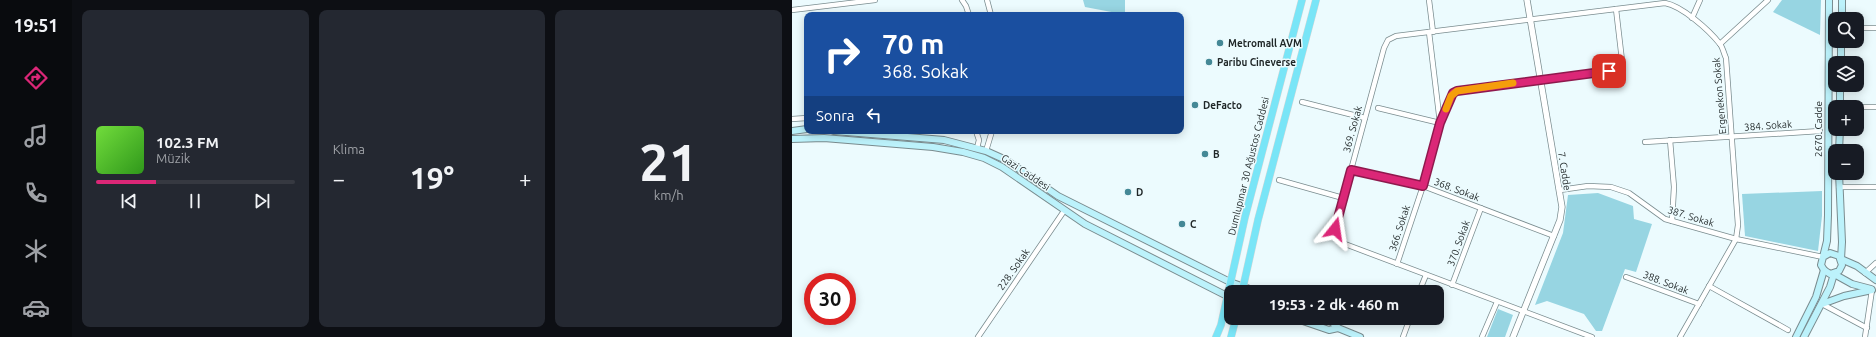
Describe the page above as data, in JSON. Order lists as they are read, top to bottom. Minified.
{"streets":{"main road":["2670. Cadde","Dumlupınar 30 Ağustos Caddesi","Gazi Caddesi"],"street":["Ergenekon Sokak","384. Sokak","369. Sokak","7. Cadde","368. Sokak","387. Sokak","366. Sokak","370. Sokak","228. Sokak","388. Sokak"]},"crossings":[["Ergenekon Sokak","384. Sokak"],["Ergenekon Sokak","369. Sokak"],["Ergenekon Sokak","7. Cadde"],["Ergenekon Sokak","387. Sokak"],["Ergenekon Sokak","388. Sokak"],["369. Sokak","7. Cadde"],["369. Sokak","368. Sokak"],["369. Sokak","366. Sokak"],["369. Sokak","370. Sokak"],["2670. Cadde","387. Sokak"],["Dumlupınar 30 Ağustos Caddesi","Gazi Caddesi"],["7. Cadde","368. Sokak"],["7. Cadde","387. Sokak"],["Gazi Caddesi","228. Sokak"],["368. Sokak","366. Sokak"],["368. Sokak","370. Sokak"]],"places":["Metromall AVM","Paribu Cineverse","DeFacto","B","D","C"],"page":{"tabs":"19:51","tile":["Klima",["21","km/h"]],"map_buttons":["+","−"],"turn":["70 m","368. Sokak"],"then":"Sonra","song":["102.3 FM","Müzik"],"heat":["−","19°","+"],"limit":"30","trip":"19:53 · 2 dk · 460 m"}}
